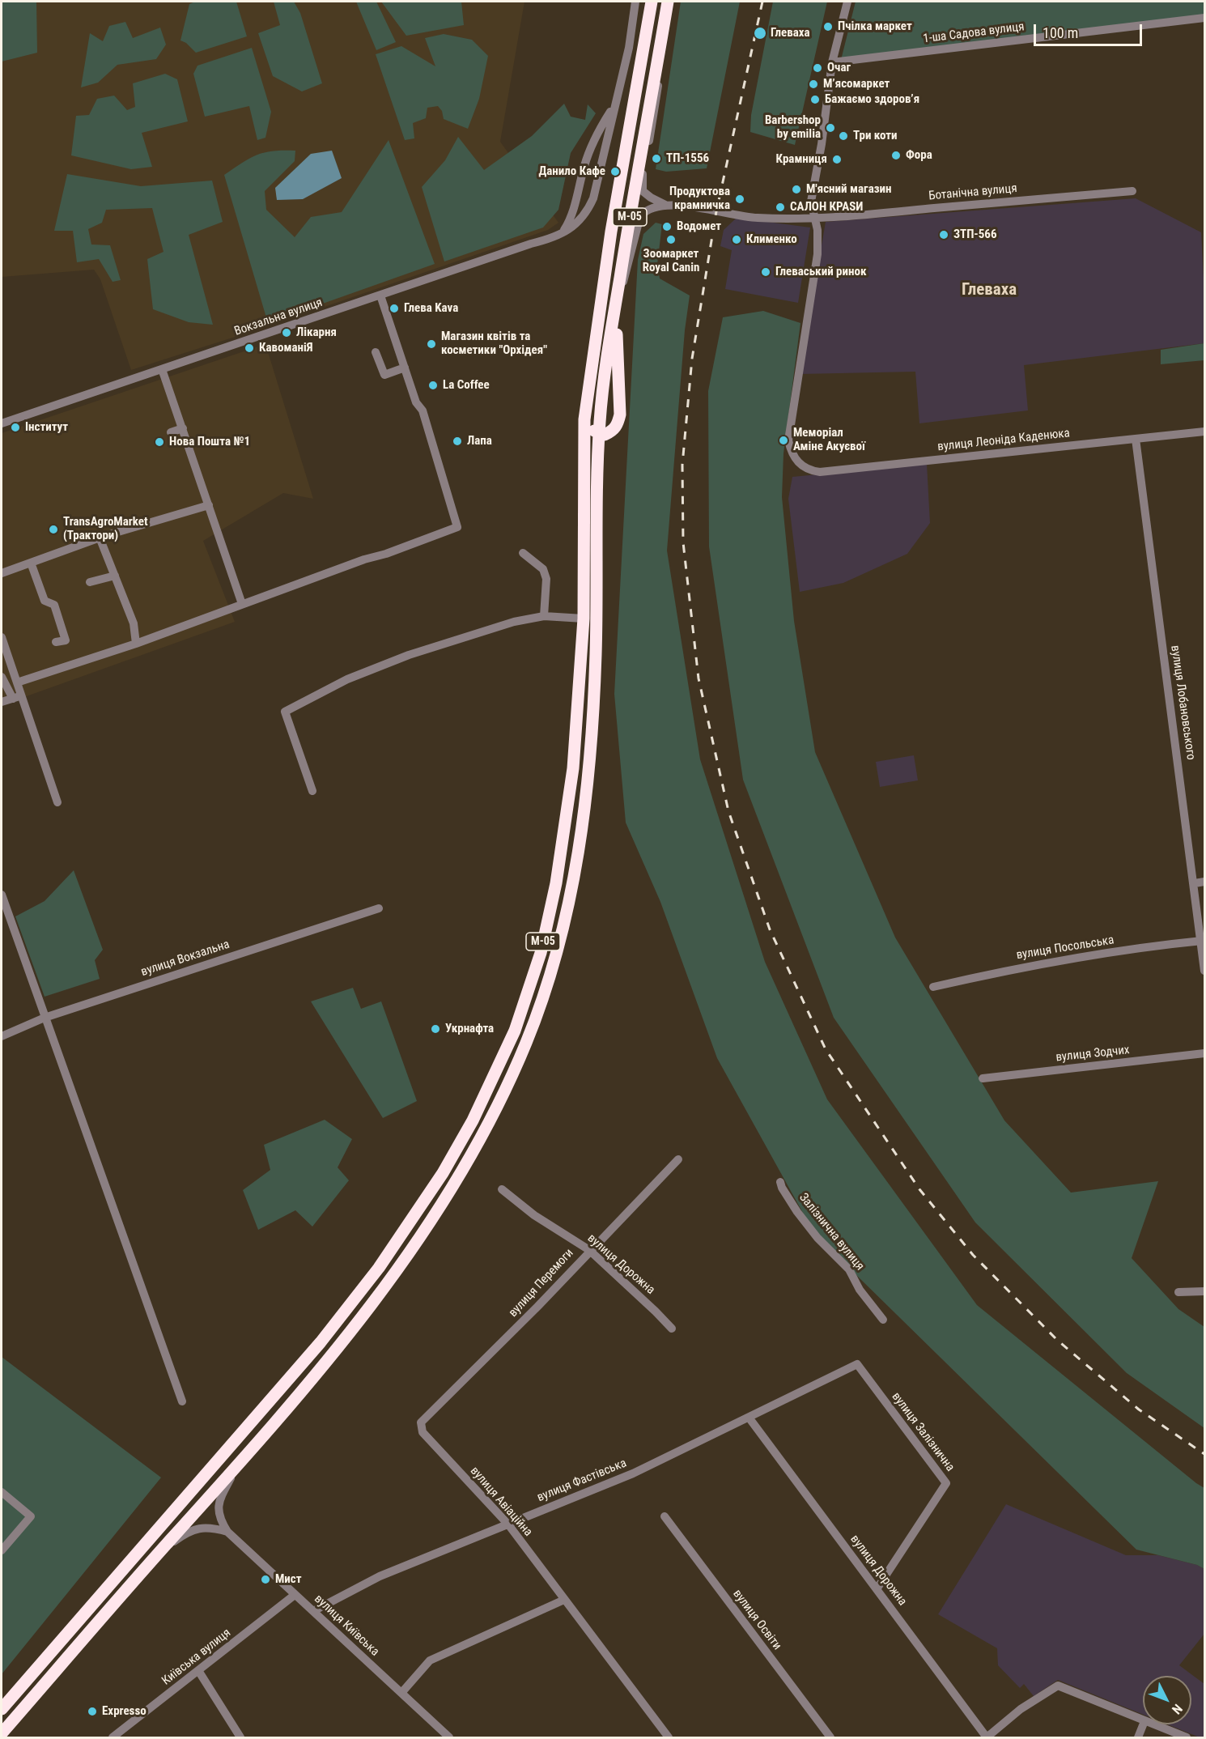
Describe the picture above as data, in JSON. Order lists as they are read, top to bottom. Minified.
{"streets":{"highway":["М-05"],"street":["1-ша Садова вулиця","Ботанічна вулиця","Вокзальна вулиця","вулиця Леоніда Каденюка","вулиця Лобановського","вулиця Посольська","вулиця Вокзальна","вулиця Зодчих","Залізнична вулиця","вулиця Дорожна","вулиця Перемоги","вулиця Залізнична","вулиця Фастівська","вулиця Авіаційна","вулиця Освіти","вулиця Київська","Київська вулиця"]},"crossings":[["Ботанічна вулиця","вулиця Леоніда Каденюка"],["вулиця Леоніда Каденюка","вулиця Лобановського"],["вулиця Лобановського","вулиця Посольська"],["вулиця Дорожна","вулиця Перемоги"],["вулиця Дорожна","вулиця Залізнична"],["вулиця Дорожна","вулиця Фастівська"],["вулиця Перемоги","вулиця Авіаційна"],["вулиця Залізнична","вулиця Фастівська"],["вулиця Фастівська","вулиця Авіаційна"],["вулиця Фастівська","вулиця Київська"],["вулиця Київська","Київська вулиця"]],"districts":["Глеваха"],"places":["Пчілка маркет","Глеваха","Очаг","Мʼясомаркет","Бажаємо здоровʼя","Barbershop by emilia","Три коти","Фора","ТП-1556","Крамниця","Данило Кафе","М'ясний магазин","Продуктова крамничка","САЛОН КРАSИ","Водомет","ЗТП-566","Зоомаркет Royal Canin","Клименко","Глеваський ринок","Глева Kava","Лікарня","Магазин квітів та косметики \"Орхідея\"","КавоманіЯ","La Coffee","Інститут","Меморіал Аміне Акуєвої","Лапа","Нова Пошта №1","TransAgroMarket (Трактори)","Укрнафта","Мист","Expresso"],"scale_bar":"100 m","north":"bottom right"}
